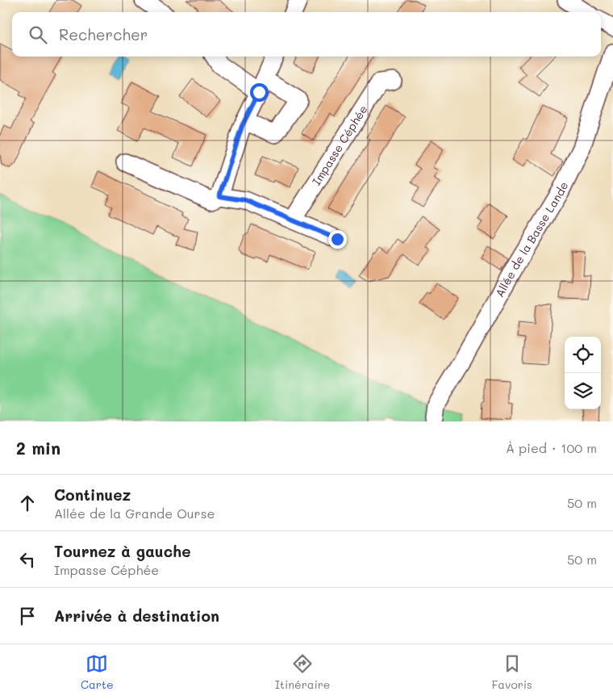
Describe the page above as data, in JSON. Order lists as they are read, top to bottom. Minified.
{"streets":{"street":["Impasse Céphée","Allée de la Basse Lande"]},"page":{"search":"Rechercher","heading":["2 min","À pied · 100 m"],"list":[["Continuez","Allée de la Grande Ourse","50 m"],["Tournez à gauche","Impasse Céphée","50 m"],"Arrivée à destination"],"nav":["Carte","Itinéraire","Favoris"]}}
